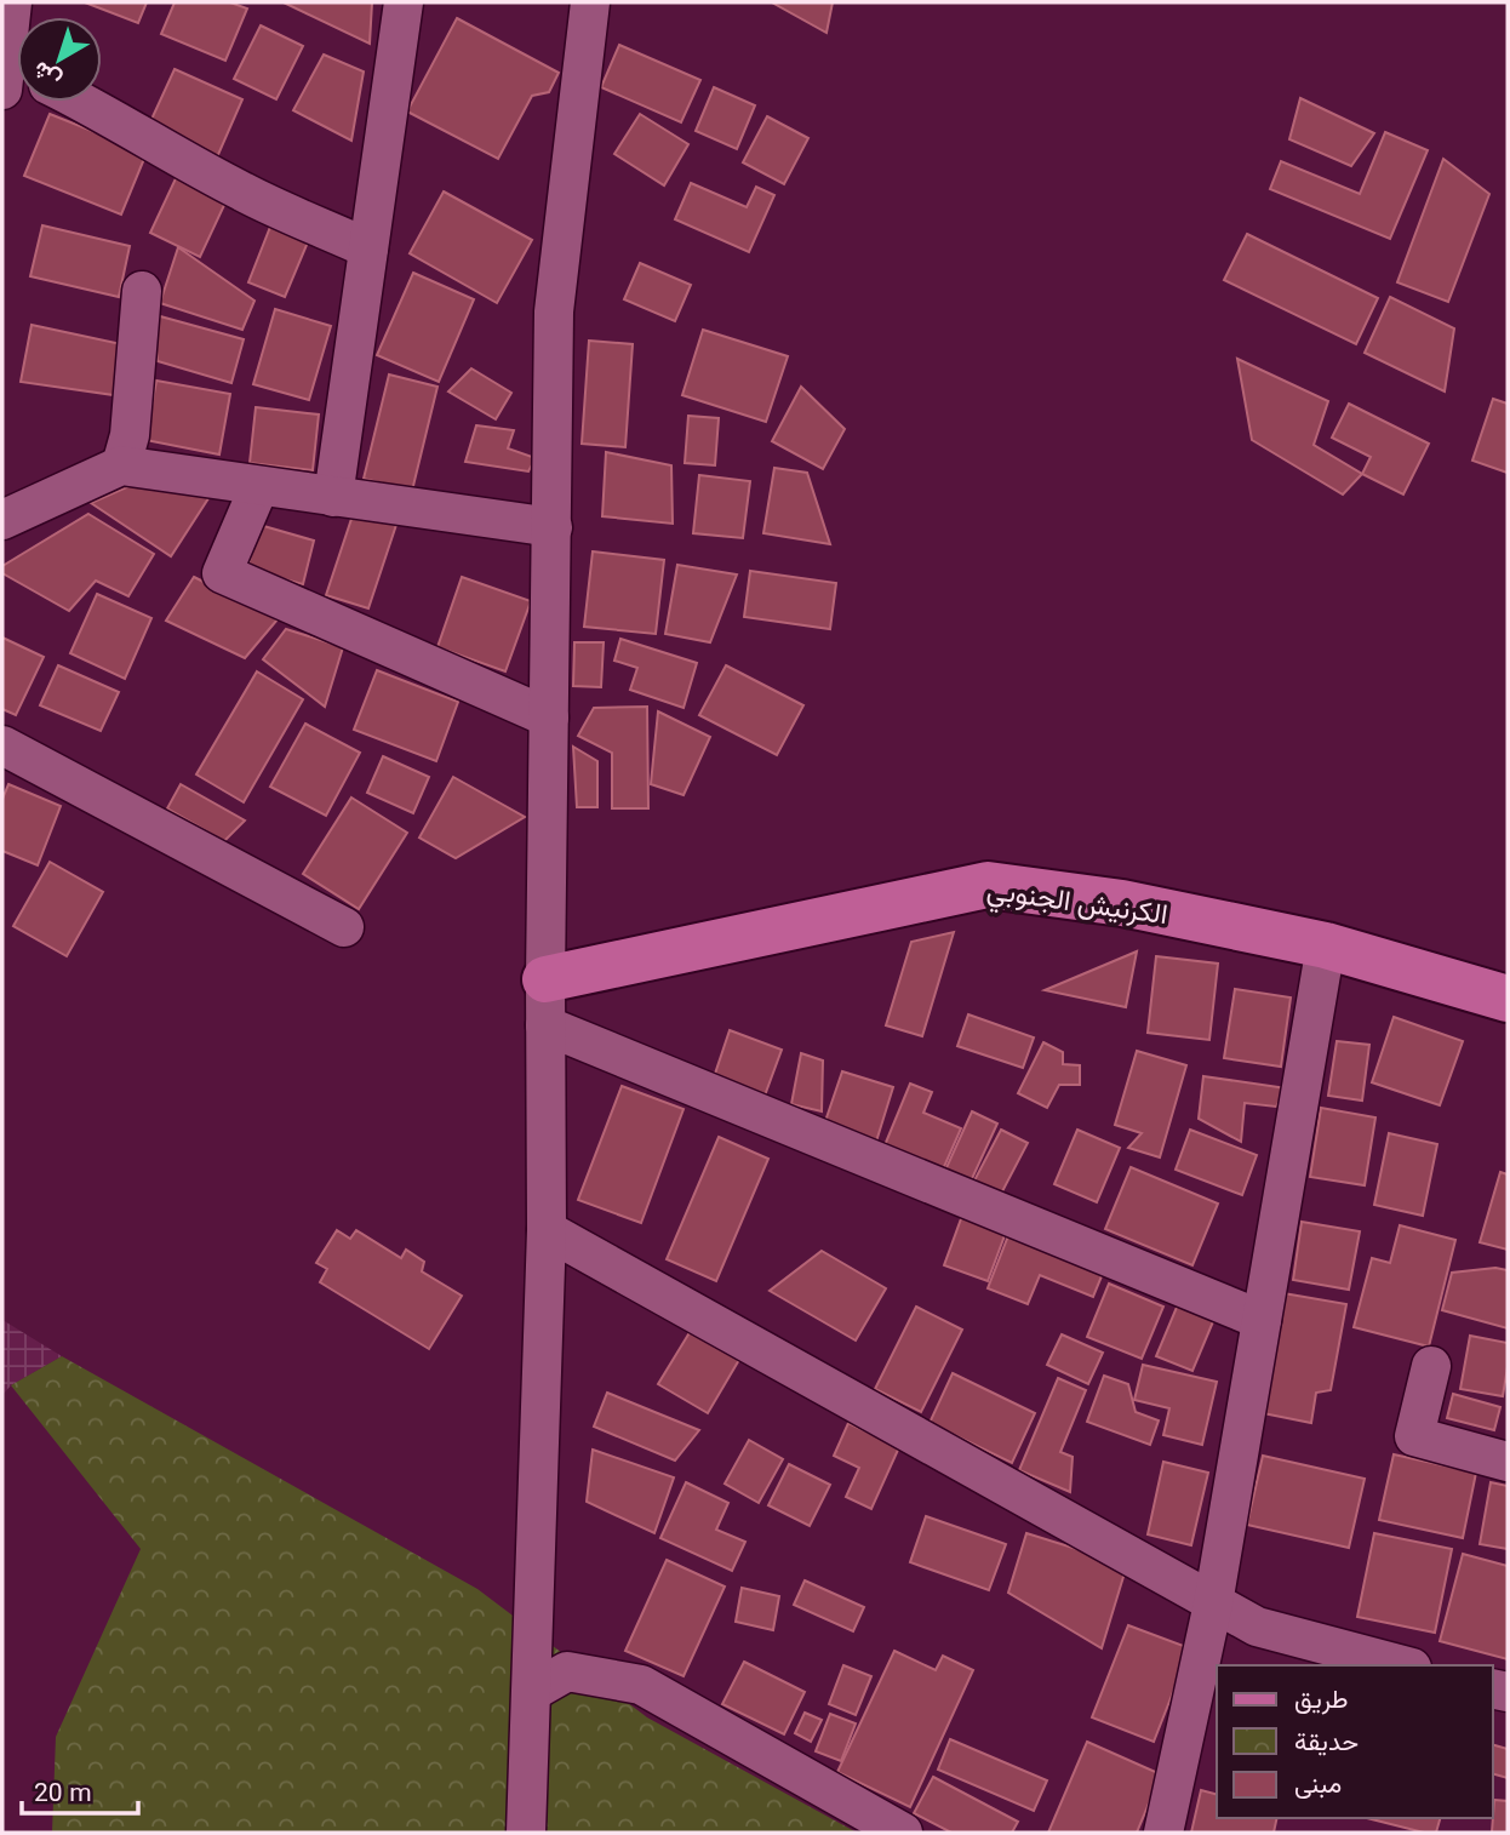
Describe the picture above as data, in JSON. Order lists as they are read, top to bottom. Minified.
{"streets":{"main road":["الكرنيش الجنوبي"]},"legend":["طريق","حديقة","مبنى"],"scale_bar":"20 m","north":"bottom left"}
